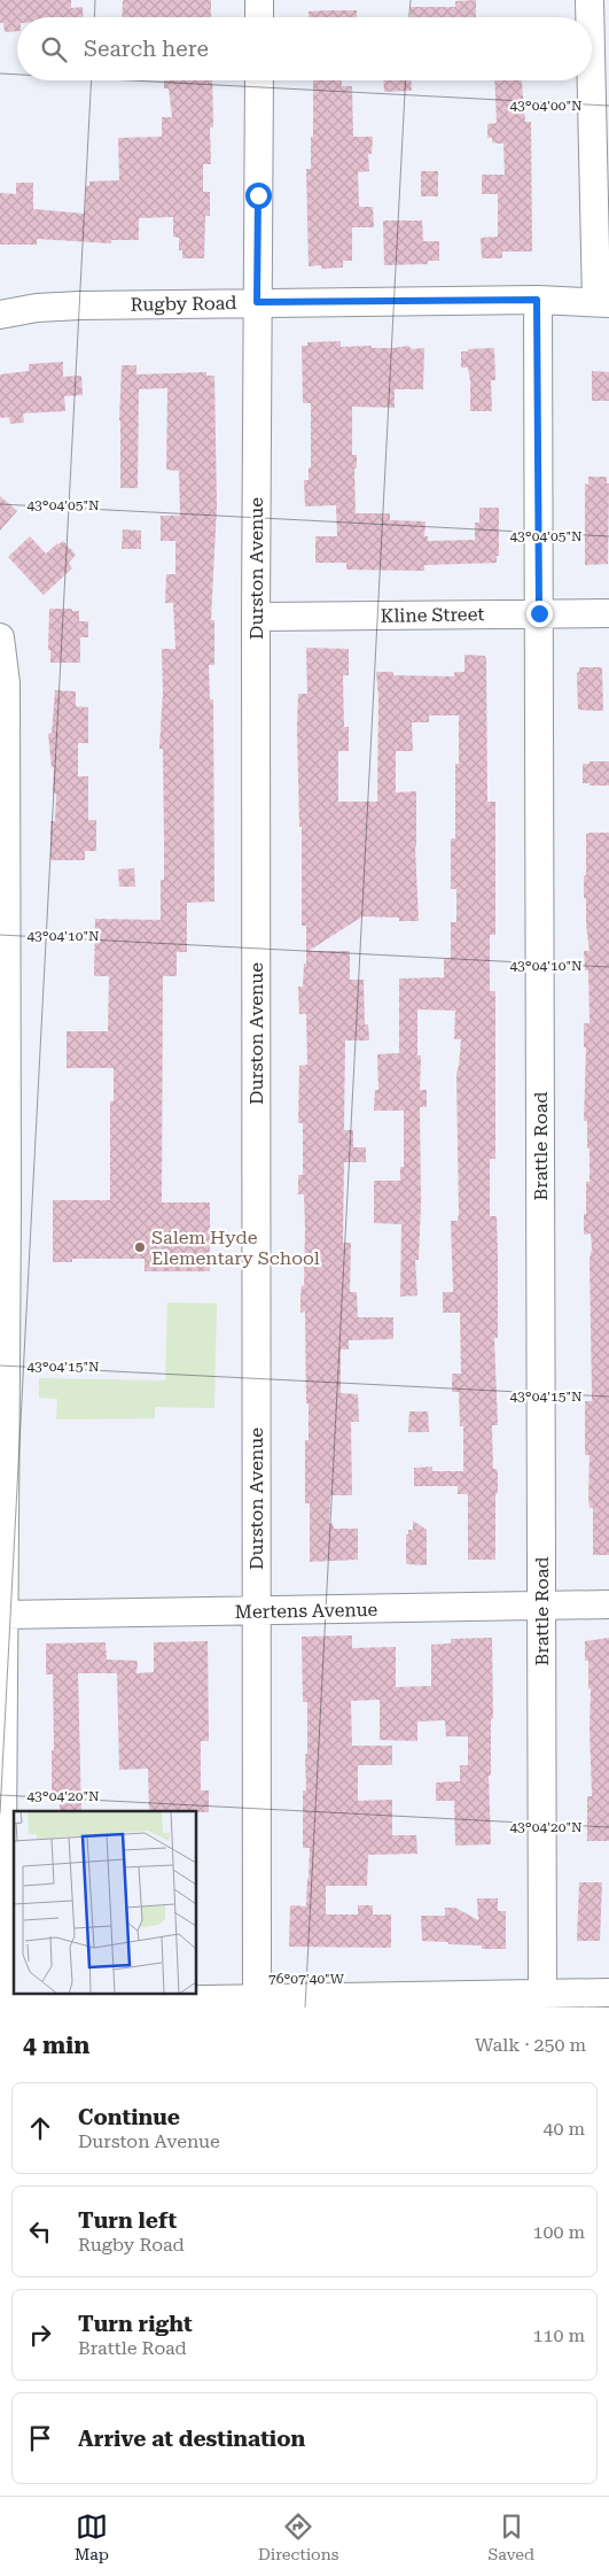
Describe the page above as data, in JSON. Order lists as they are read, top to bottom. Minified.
{"streets":{"street":["Rugby Road","Durston Avenue","Kline Street","Brattle Road","Mertens Avenue"]},"crossings":[["Rugby Road","Durston Avenue"],["Rugby Road","Brattle Road"],["Durston Avenue","Kline Street"],["Durston Avenue","Mertens Avenue"],["Kline Street","Brattle Road"],["Brattle Road","Mertens Avenue"]],"places":["Salem Hyde Elementary School"],"page":{"search":"Search here","heading":["4 min","Walk · 250 m"],"list":[["Continue","Durston Avenue","40 m"],["Turn left","Rugby Road","100 m"],["Turn right","Brattle Road","110 m"],"Arrive at destination"],"nav":["Map","Directions","Saved"]},"coordinates":["43°04'00\"N","43°04'05\"N","43°04'10\"N","43°04'15\"N","43°04'20\"N","76°07'40\"W"]}
